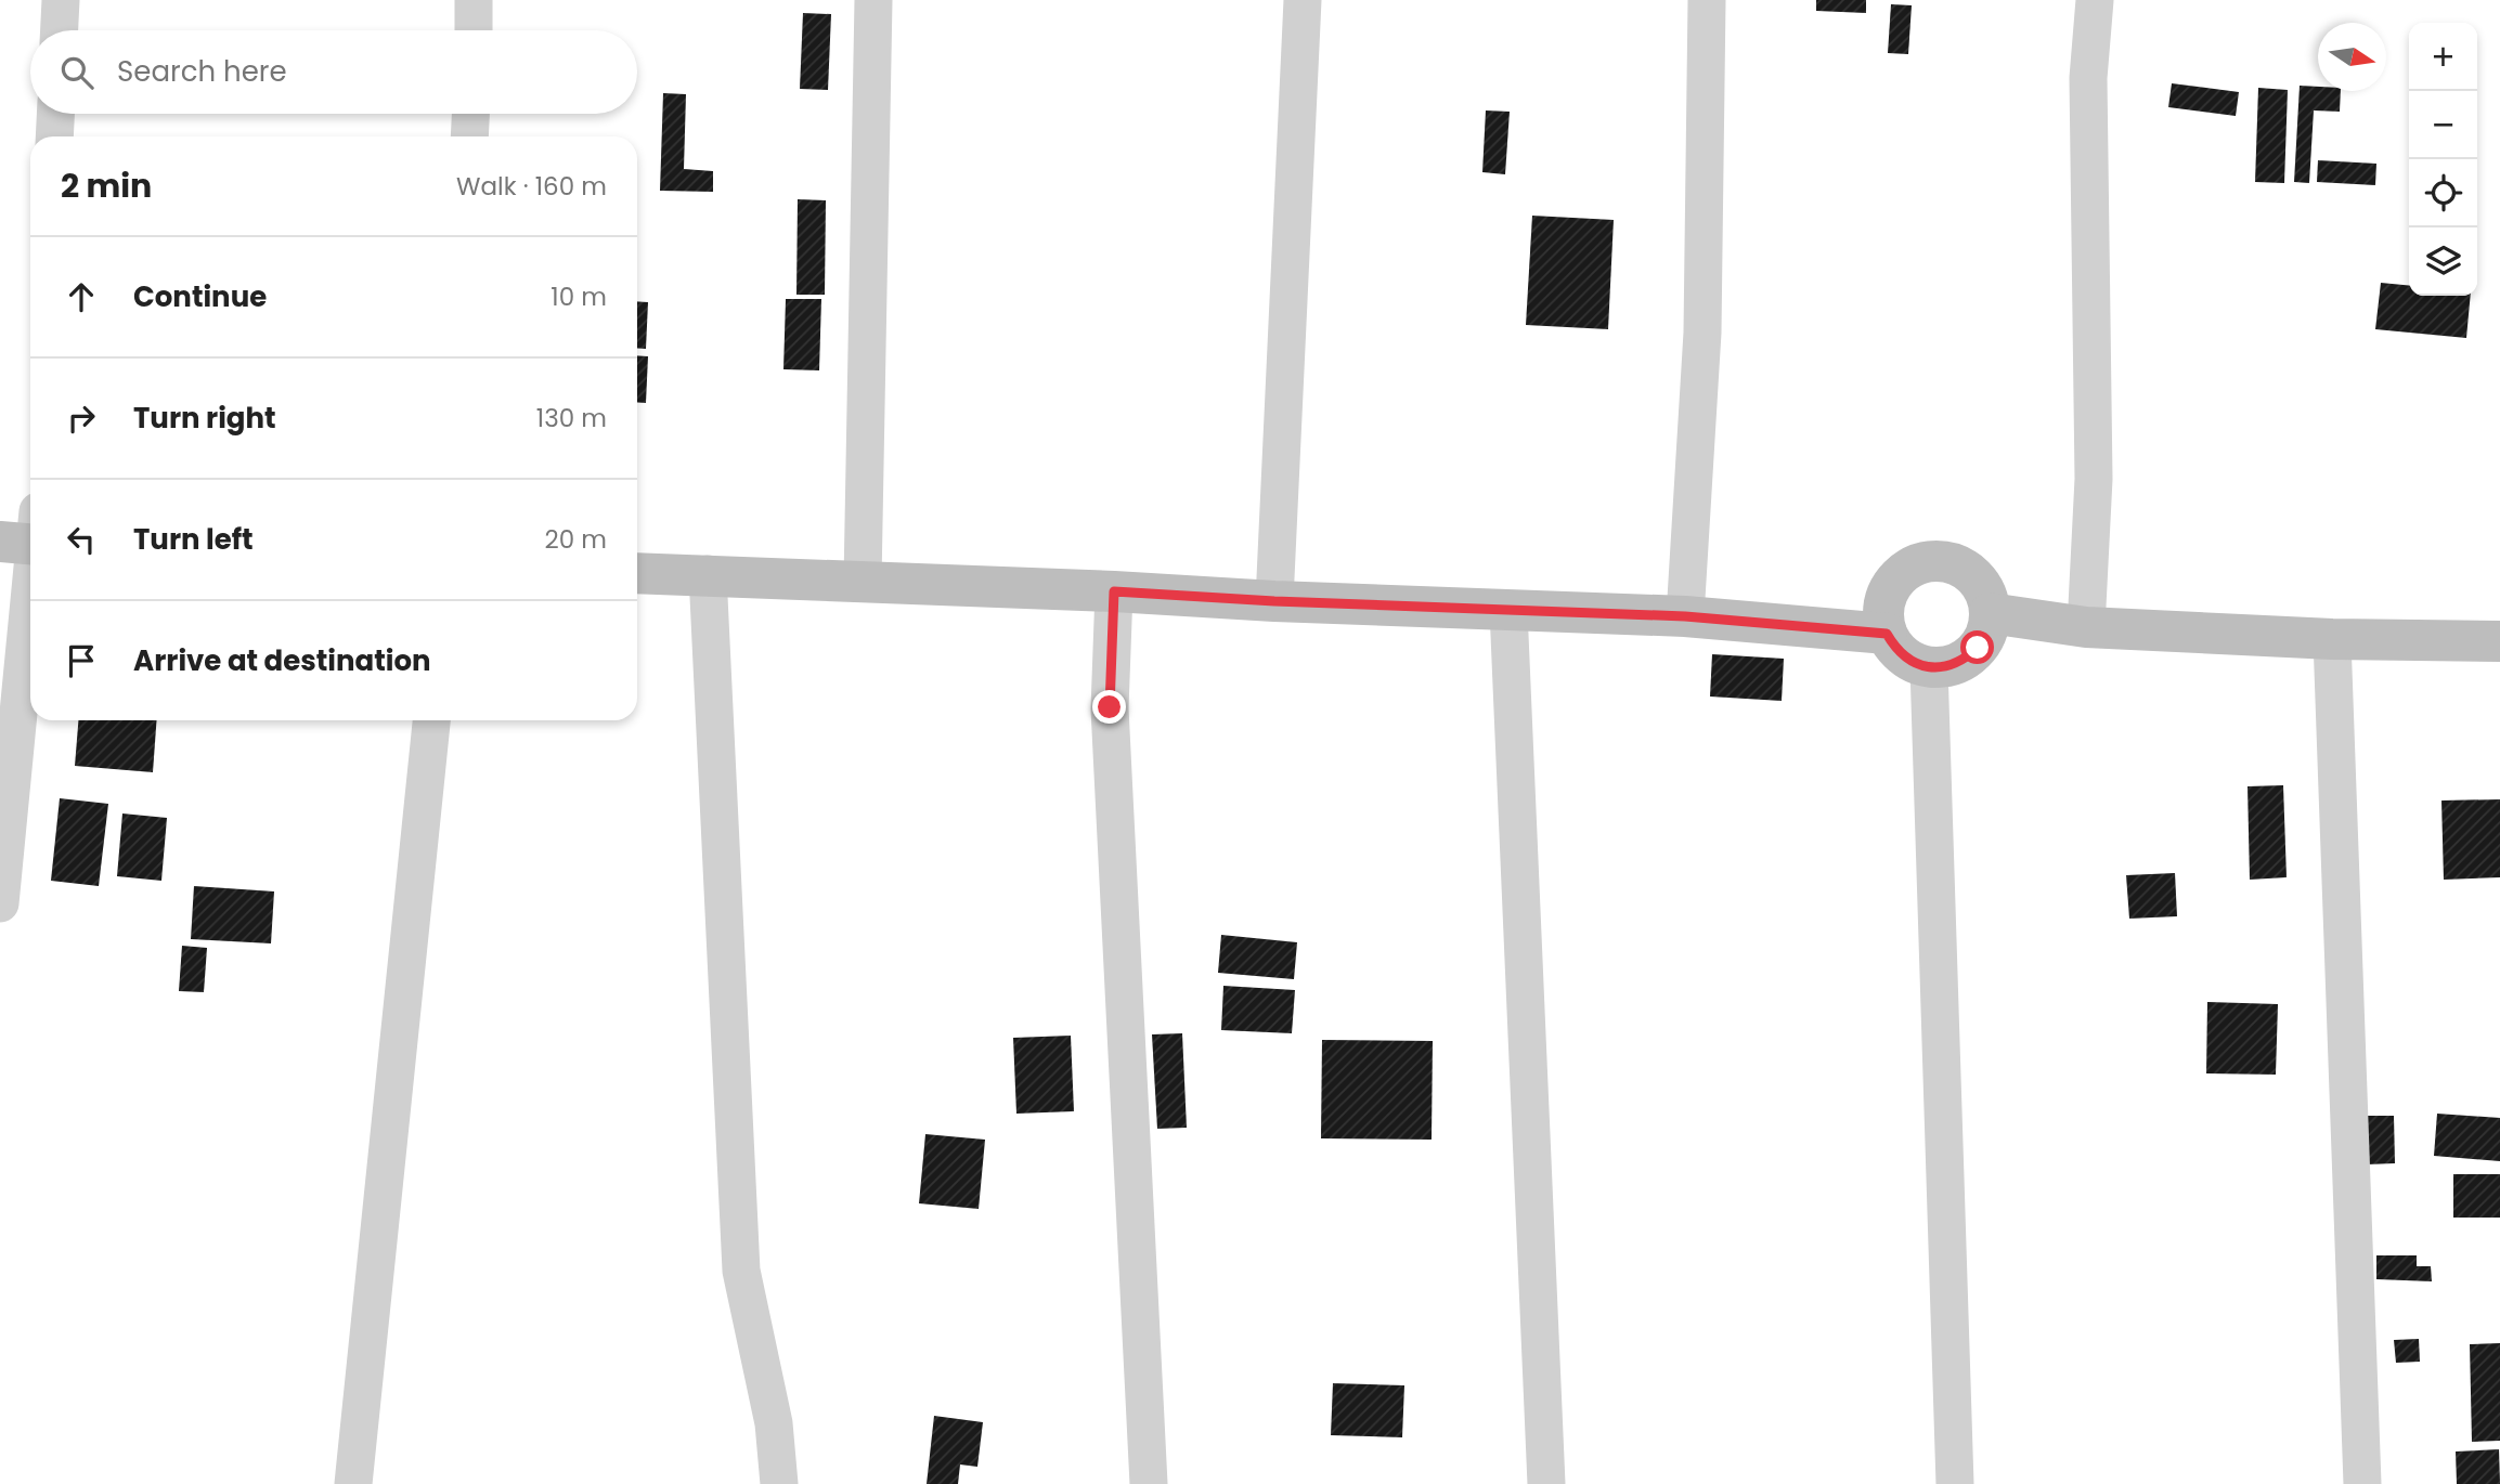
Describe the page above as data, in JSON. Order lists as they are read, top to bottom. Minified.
{"north":"right","page":{"map_buttons":["+","−"],"search":"Search here","heading":["2 min","Walk · 160 m"],"list":[["Continue","10 m"],["Turn right","130 m"],["Turn left","20 m"],"Arrive at destination"]}}
